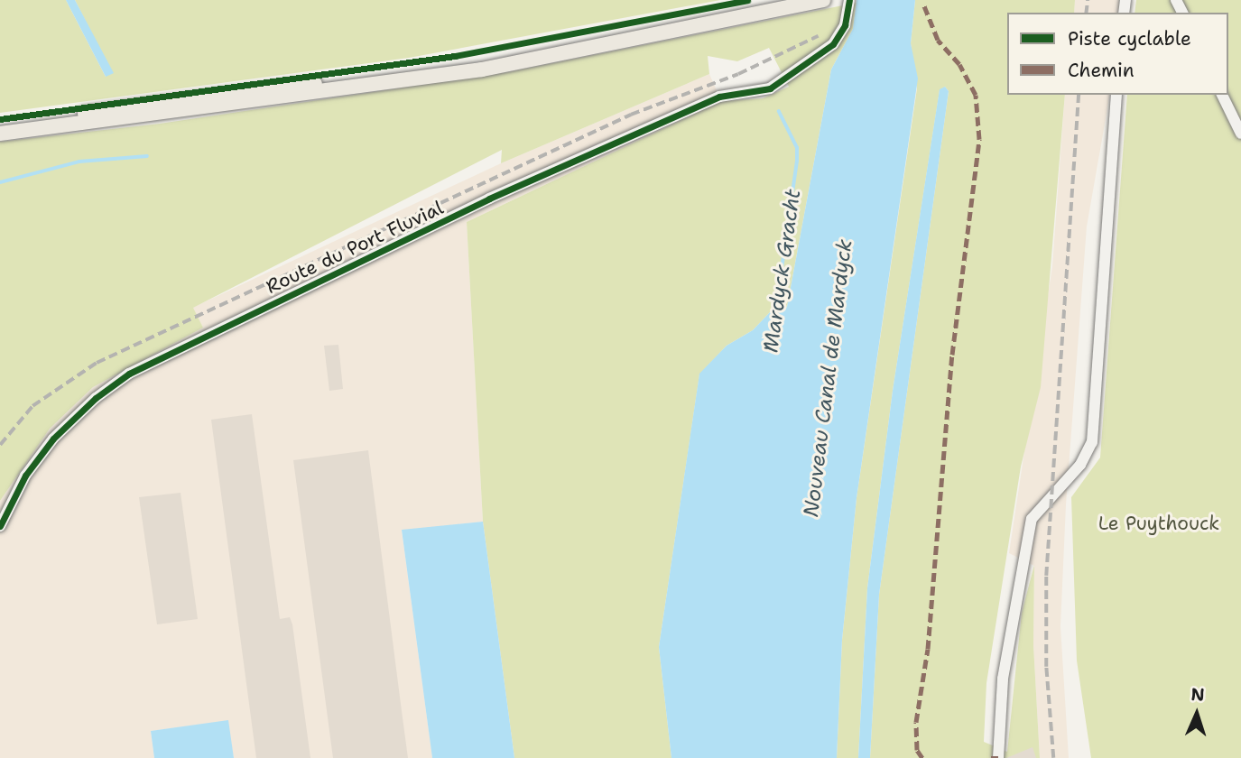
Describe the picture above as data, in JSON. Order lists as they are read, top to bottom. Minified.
{"streets":{"street":["Route du Port Fluvial"]},"water":["Mardyck Gracht","Nouveau Canal de Mardyck"],"parks":["Le Puythouck"],"legend":["Piste cyclable","Chemin"],"north":"top"}
